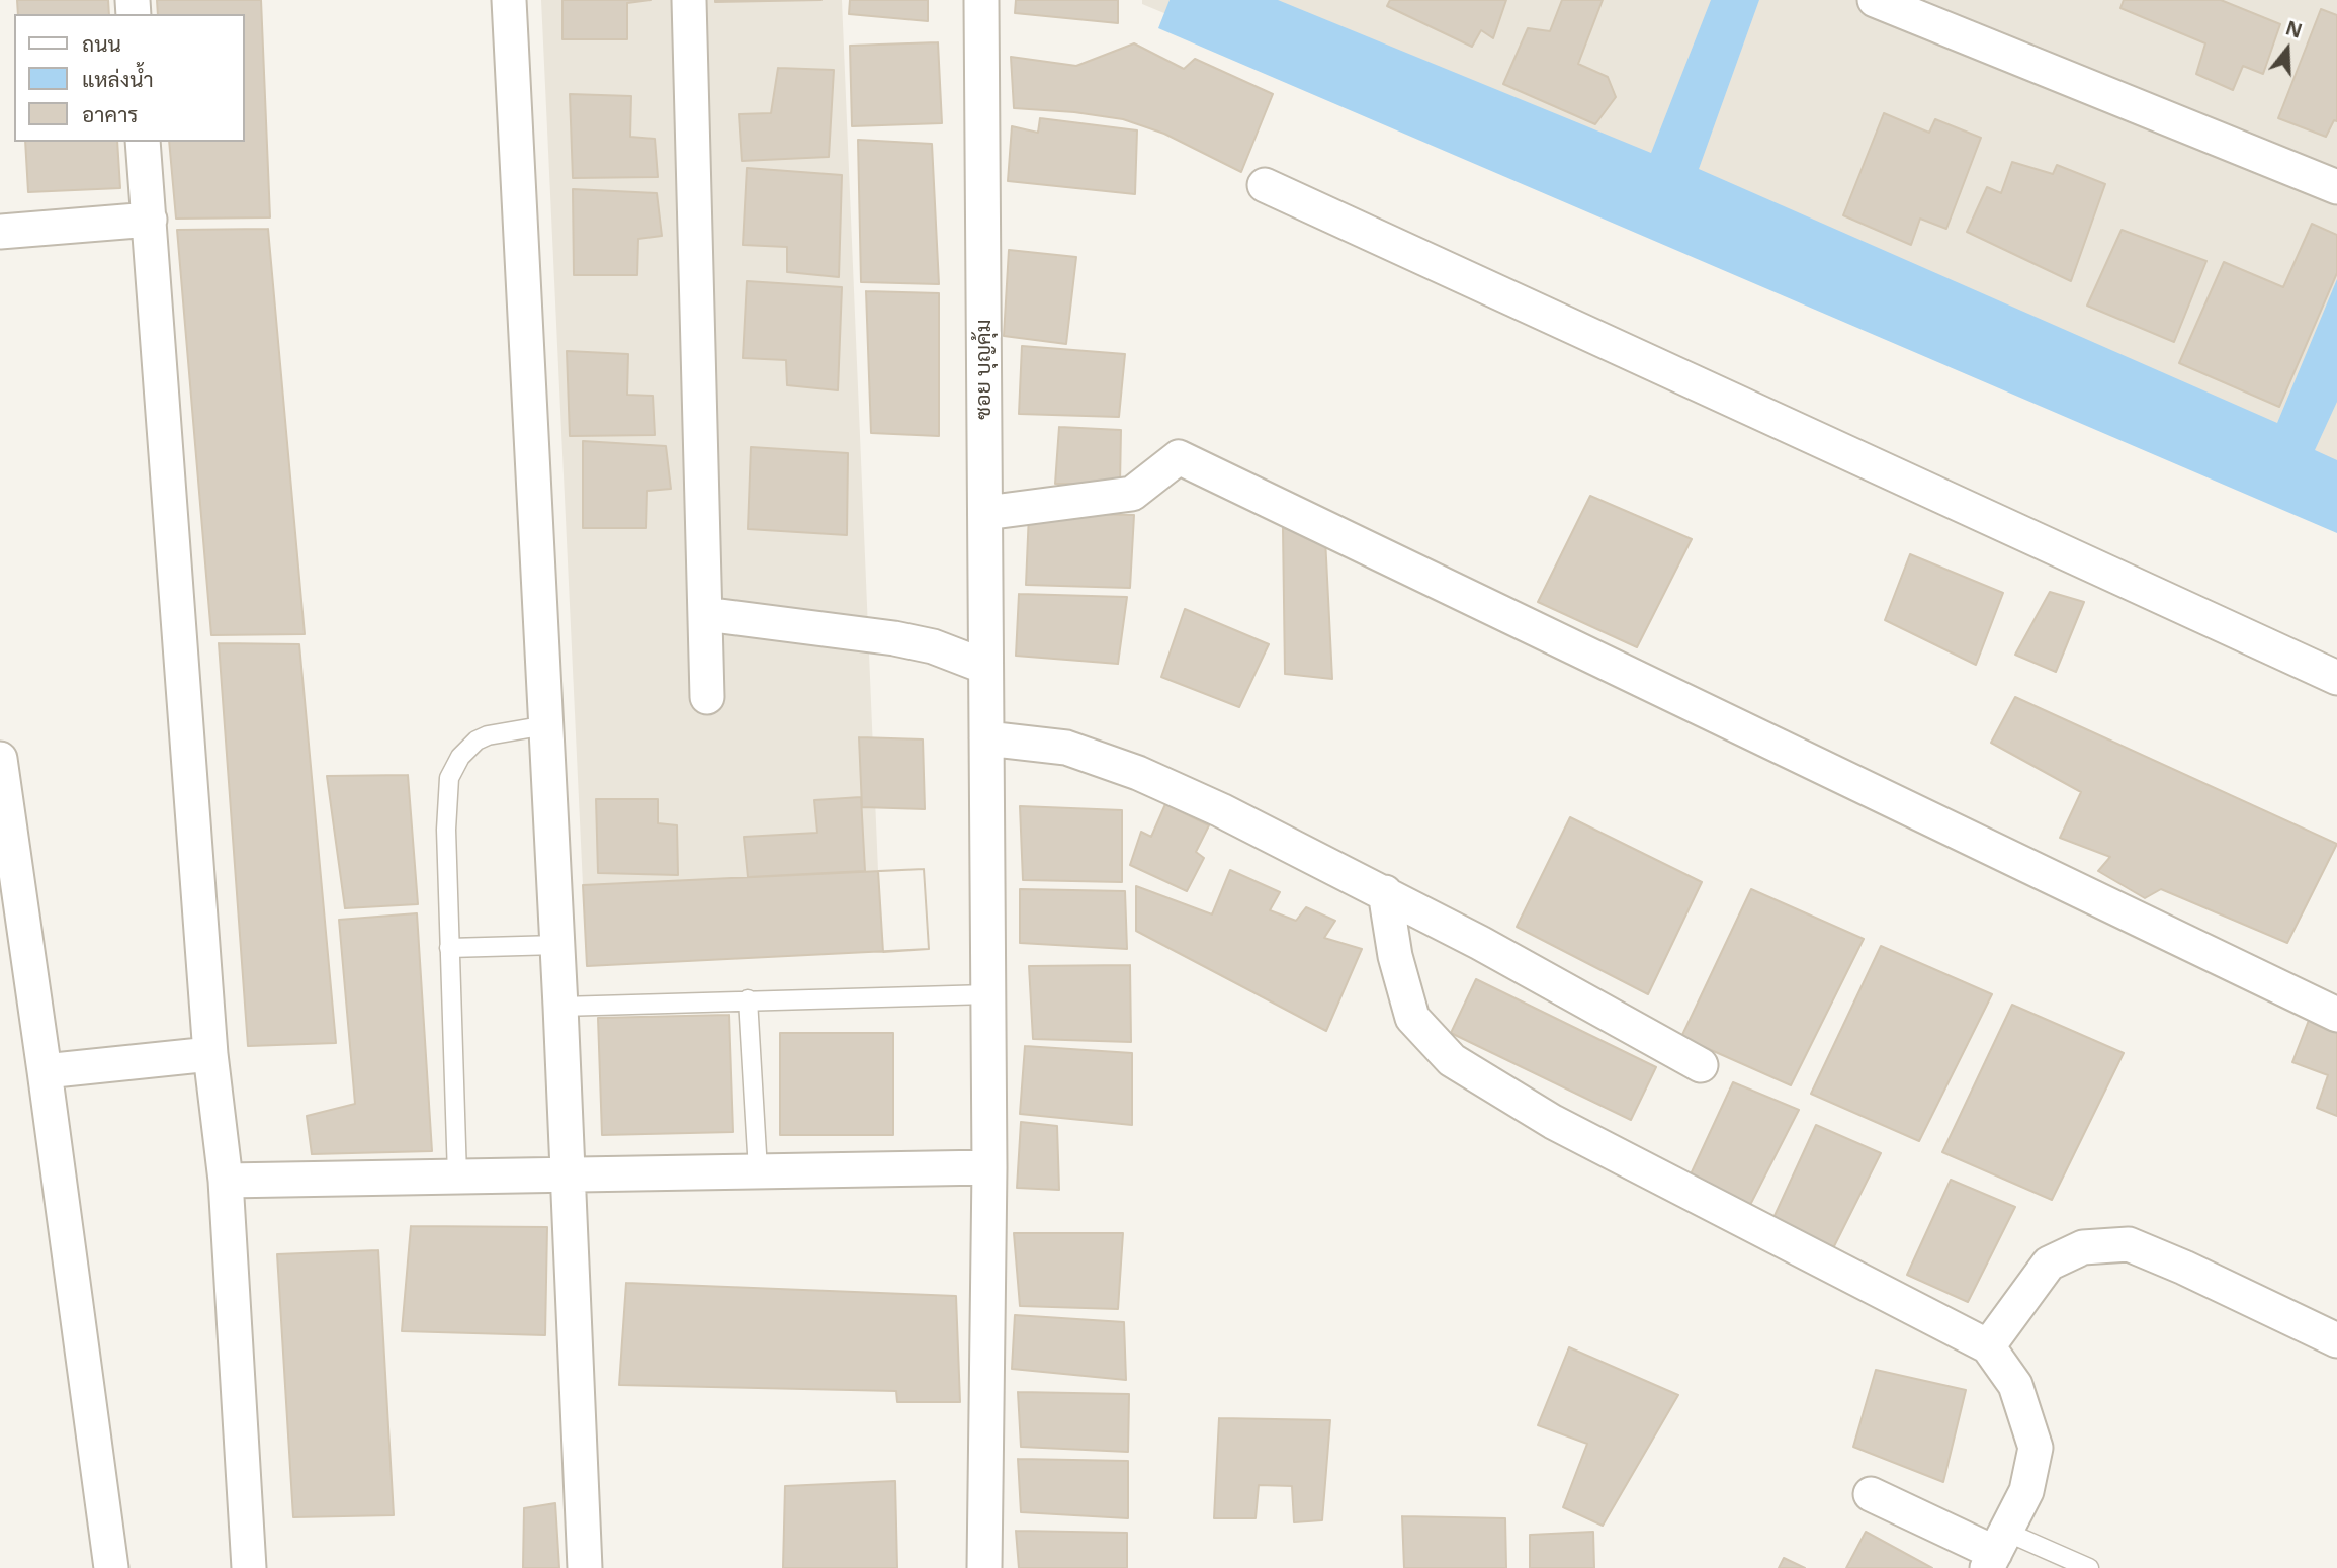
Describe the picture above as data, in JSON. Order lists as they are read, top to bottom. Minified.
{"streets":{"street":["ซอย บุญคุ้ม"]},"legend":["ถนน","แหล่งน้ำ","อาคาร"],"north":"top"}
